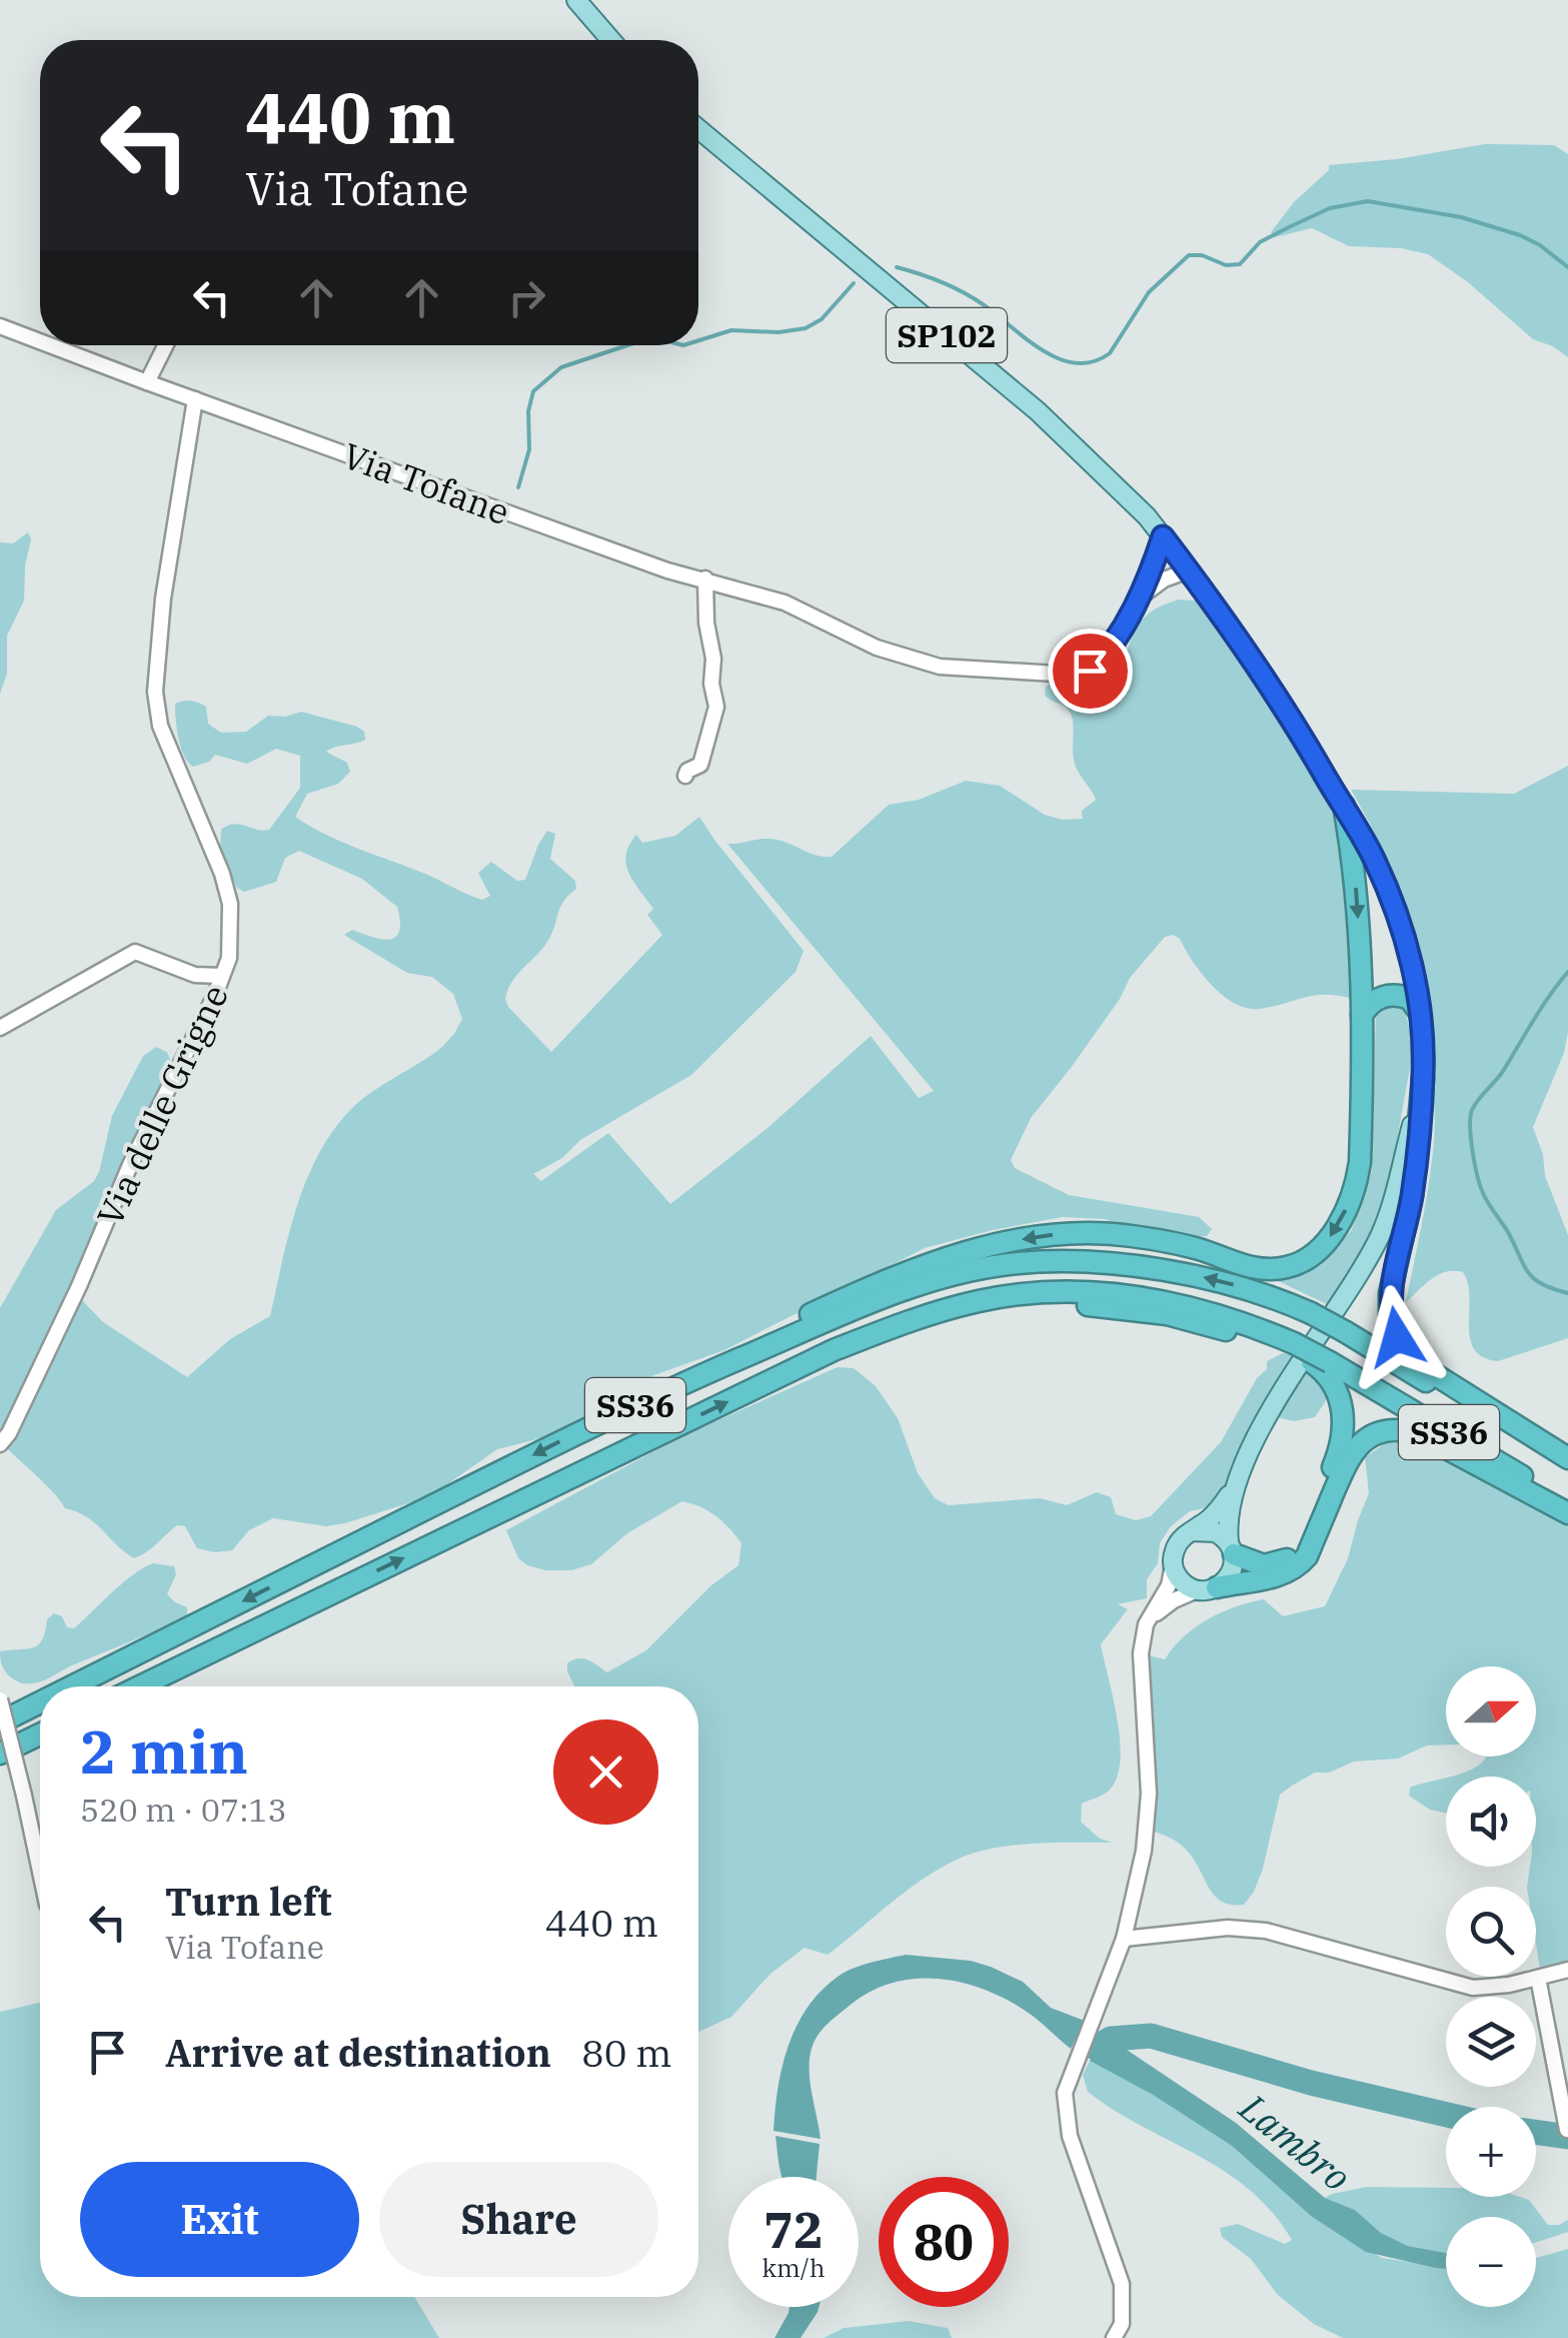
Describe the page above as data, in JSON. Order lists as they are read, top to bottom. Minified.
{"streets":{"highway":["SS36"],"main road":["SP102"],"street":["Via Tofane","Via delle Grigne"]},"crossings":[["SP102","Via Tofane"],["Via Tofane","Via delle Grigne"]],"water":["Lambro"],"north":"right","page":{"turn":["440 m","Via Tofane"],"map_buttons":["+","−"],"heading":["2 min","520 m · 07:13"],"list":[{"name":"Turn left","note":"Via Tofane","value":"440 m"},{"name":"Arrive at destination","value":"80 m"}],"buttons":["Exit","Share"],"speed":"72 km/h","limit":"80"}}
